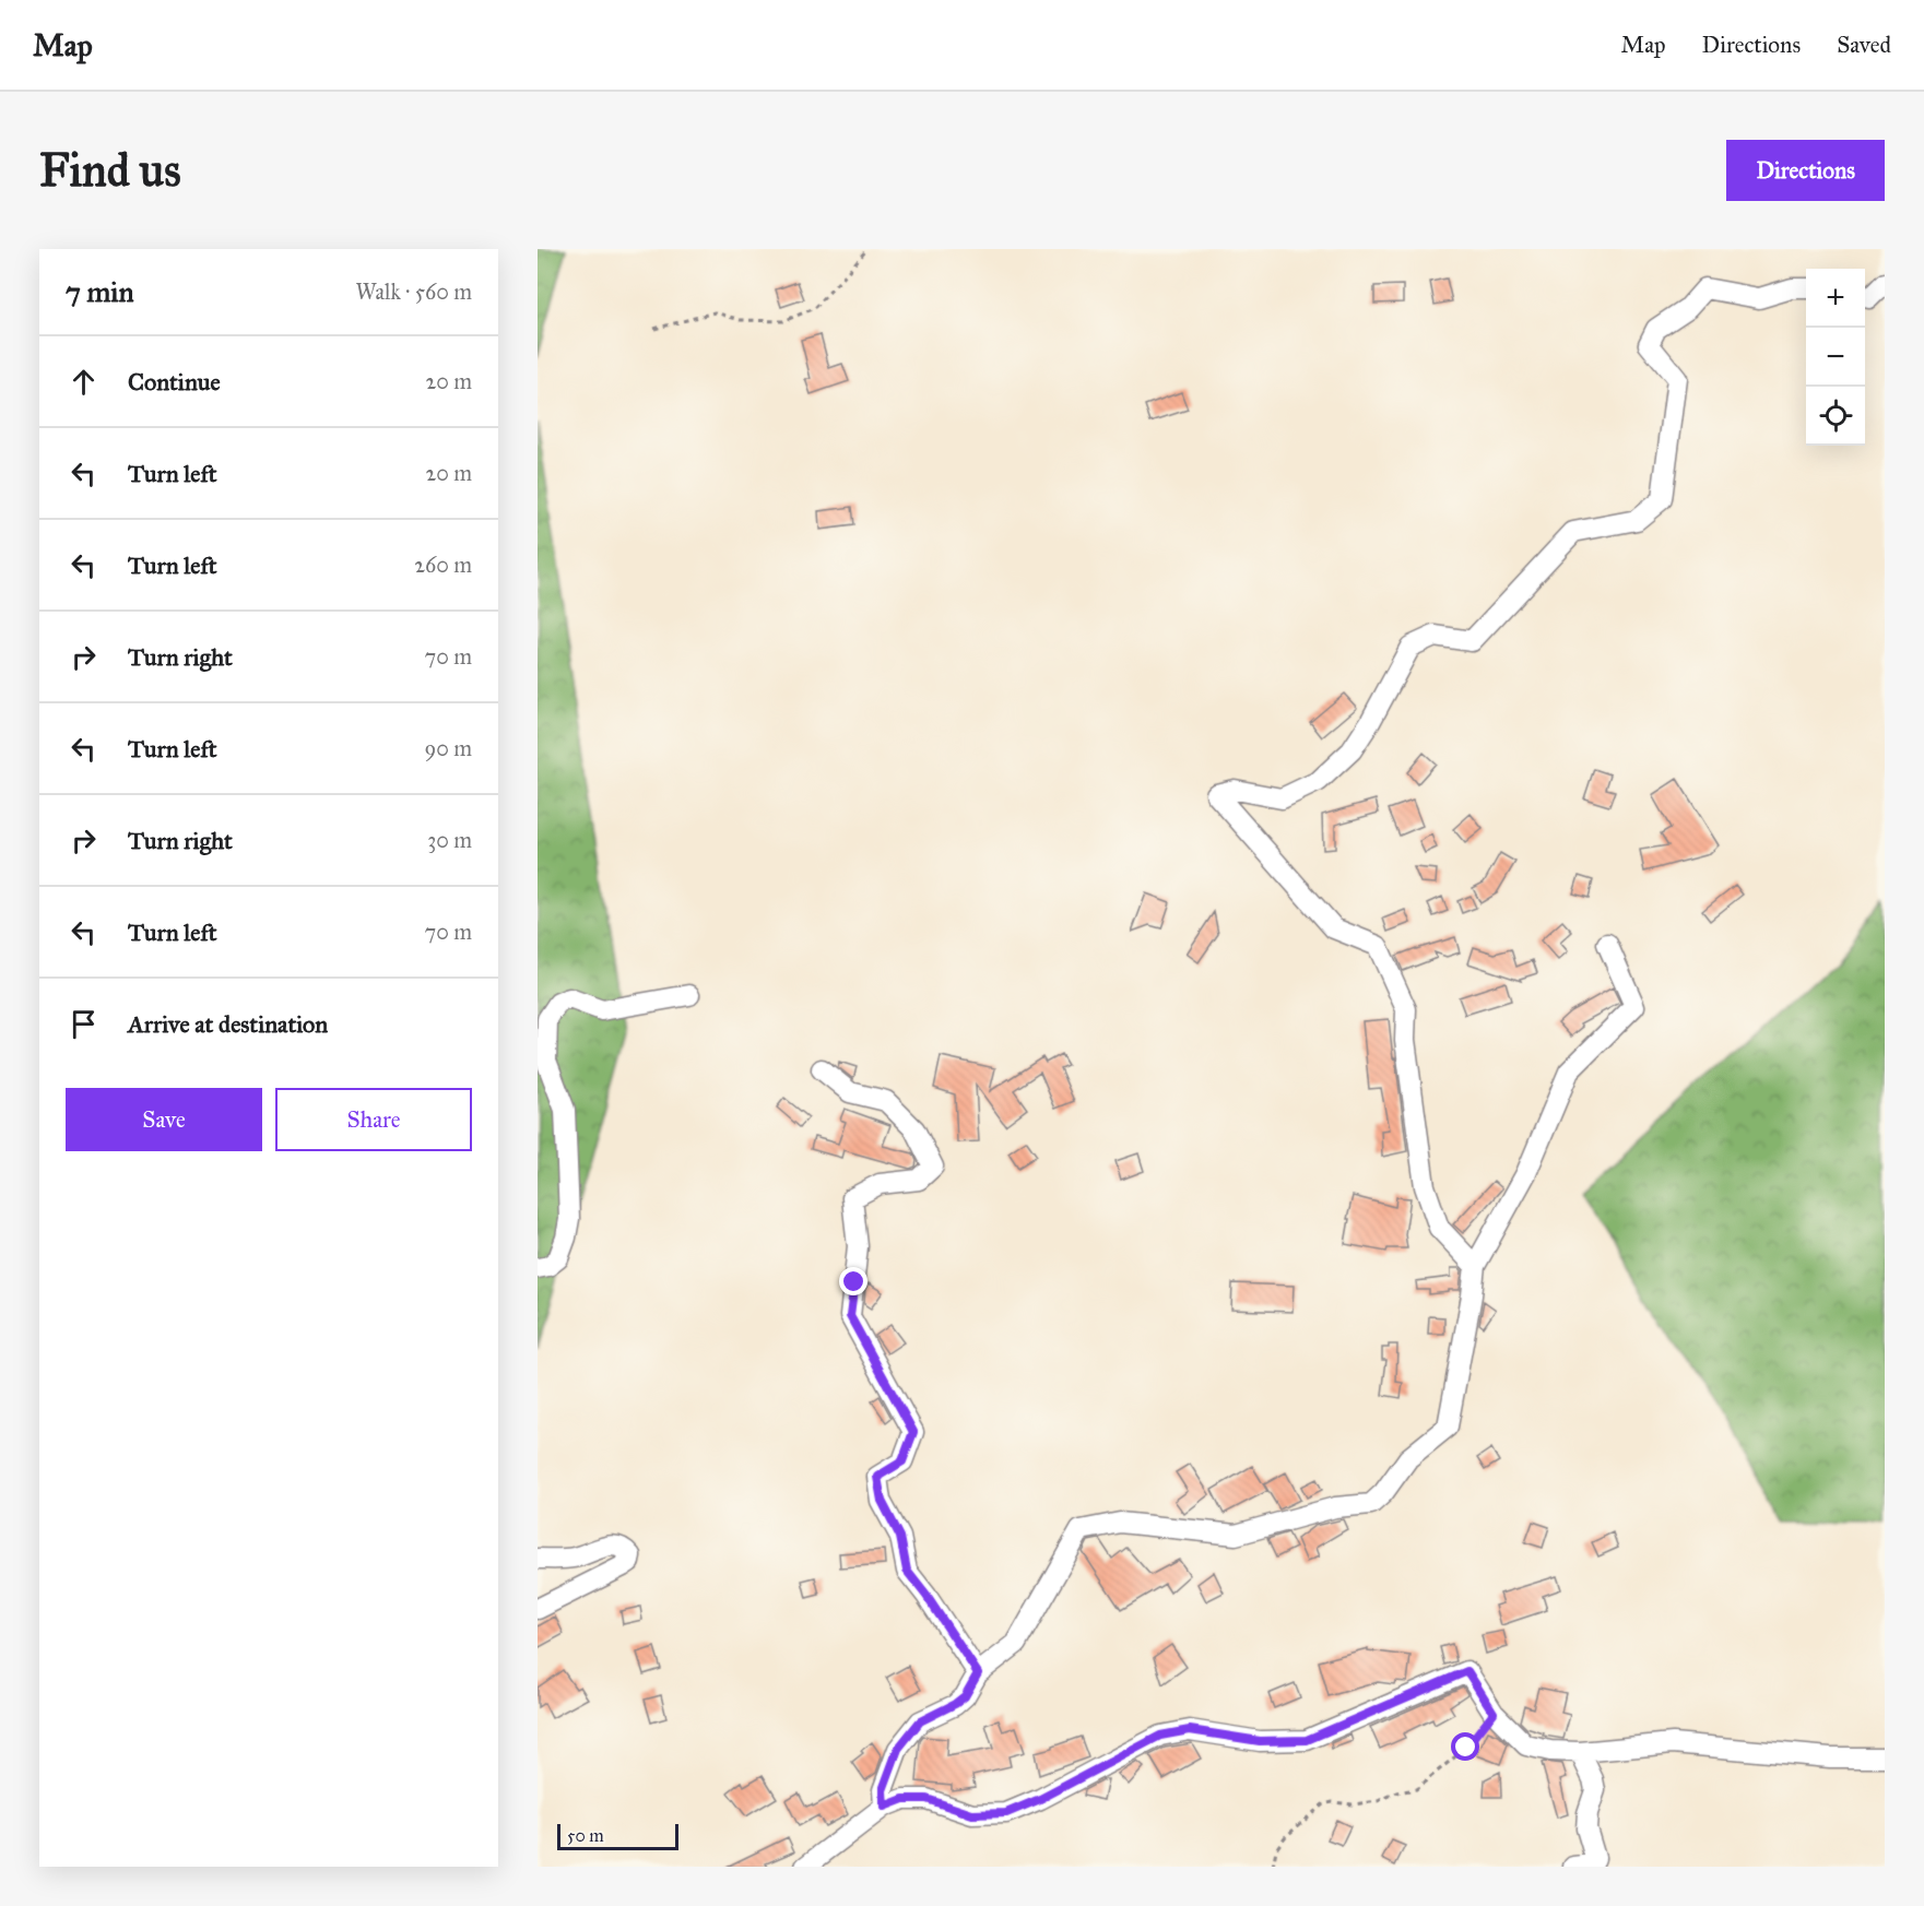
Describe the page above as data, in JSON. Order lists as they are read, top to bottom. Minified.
{"scale_bar":"50 m","page":{"header":"Map","nav":["Map","Directions","Saved"],"buttons":["Directions",["Save","Share"]],"title":"Find us","heading":["7 min","Walk · 560 m"],"map_buttons":["+","−"],"list":[["Continue","20 m"],["Turn left","20 m"],["Turn left","260 m"],["Turn right","70 m"],["Turn left","90 m"],["Turn right","30 m"],["Turn left","70 m"],"Arrive at destination"],"scale":"50 m"}}
